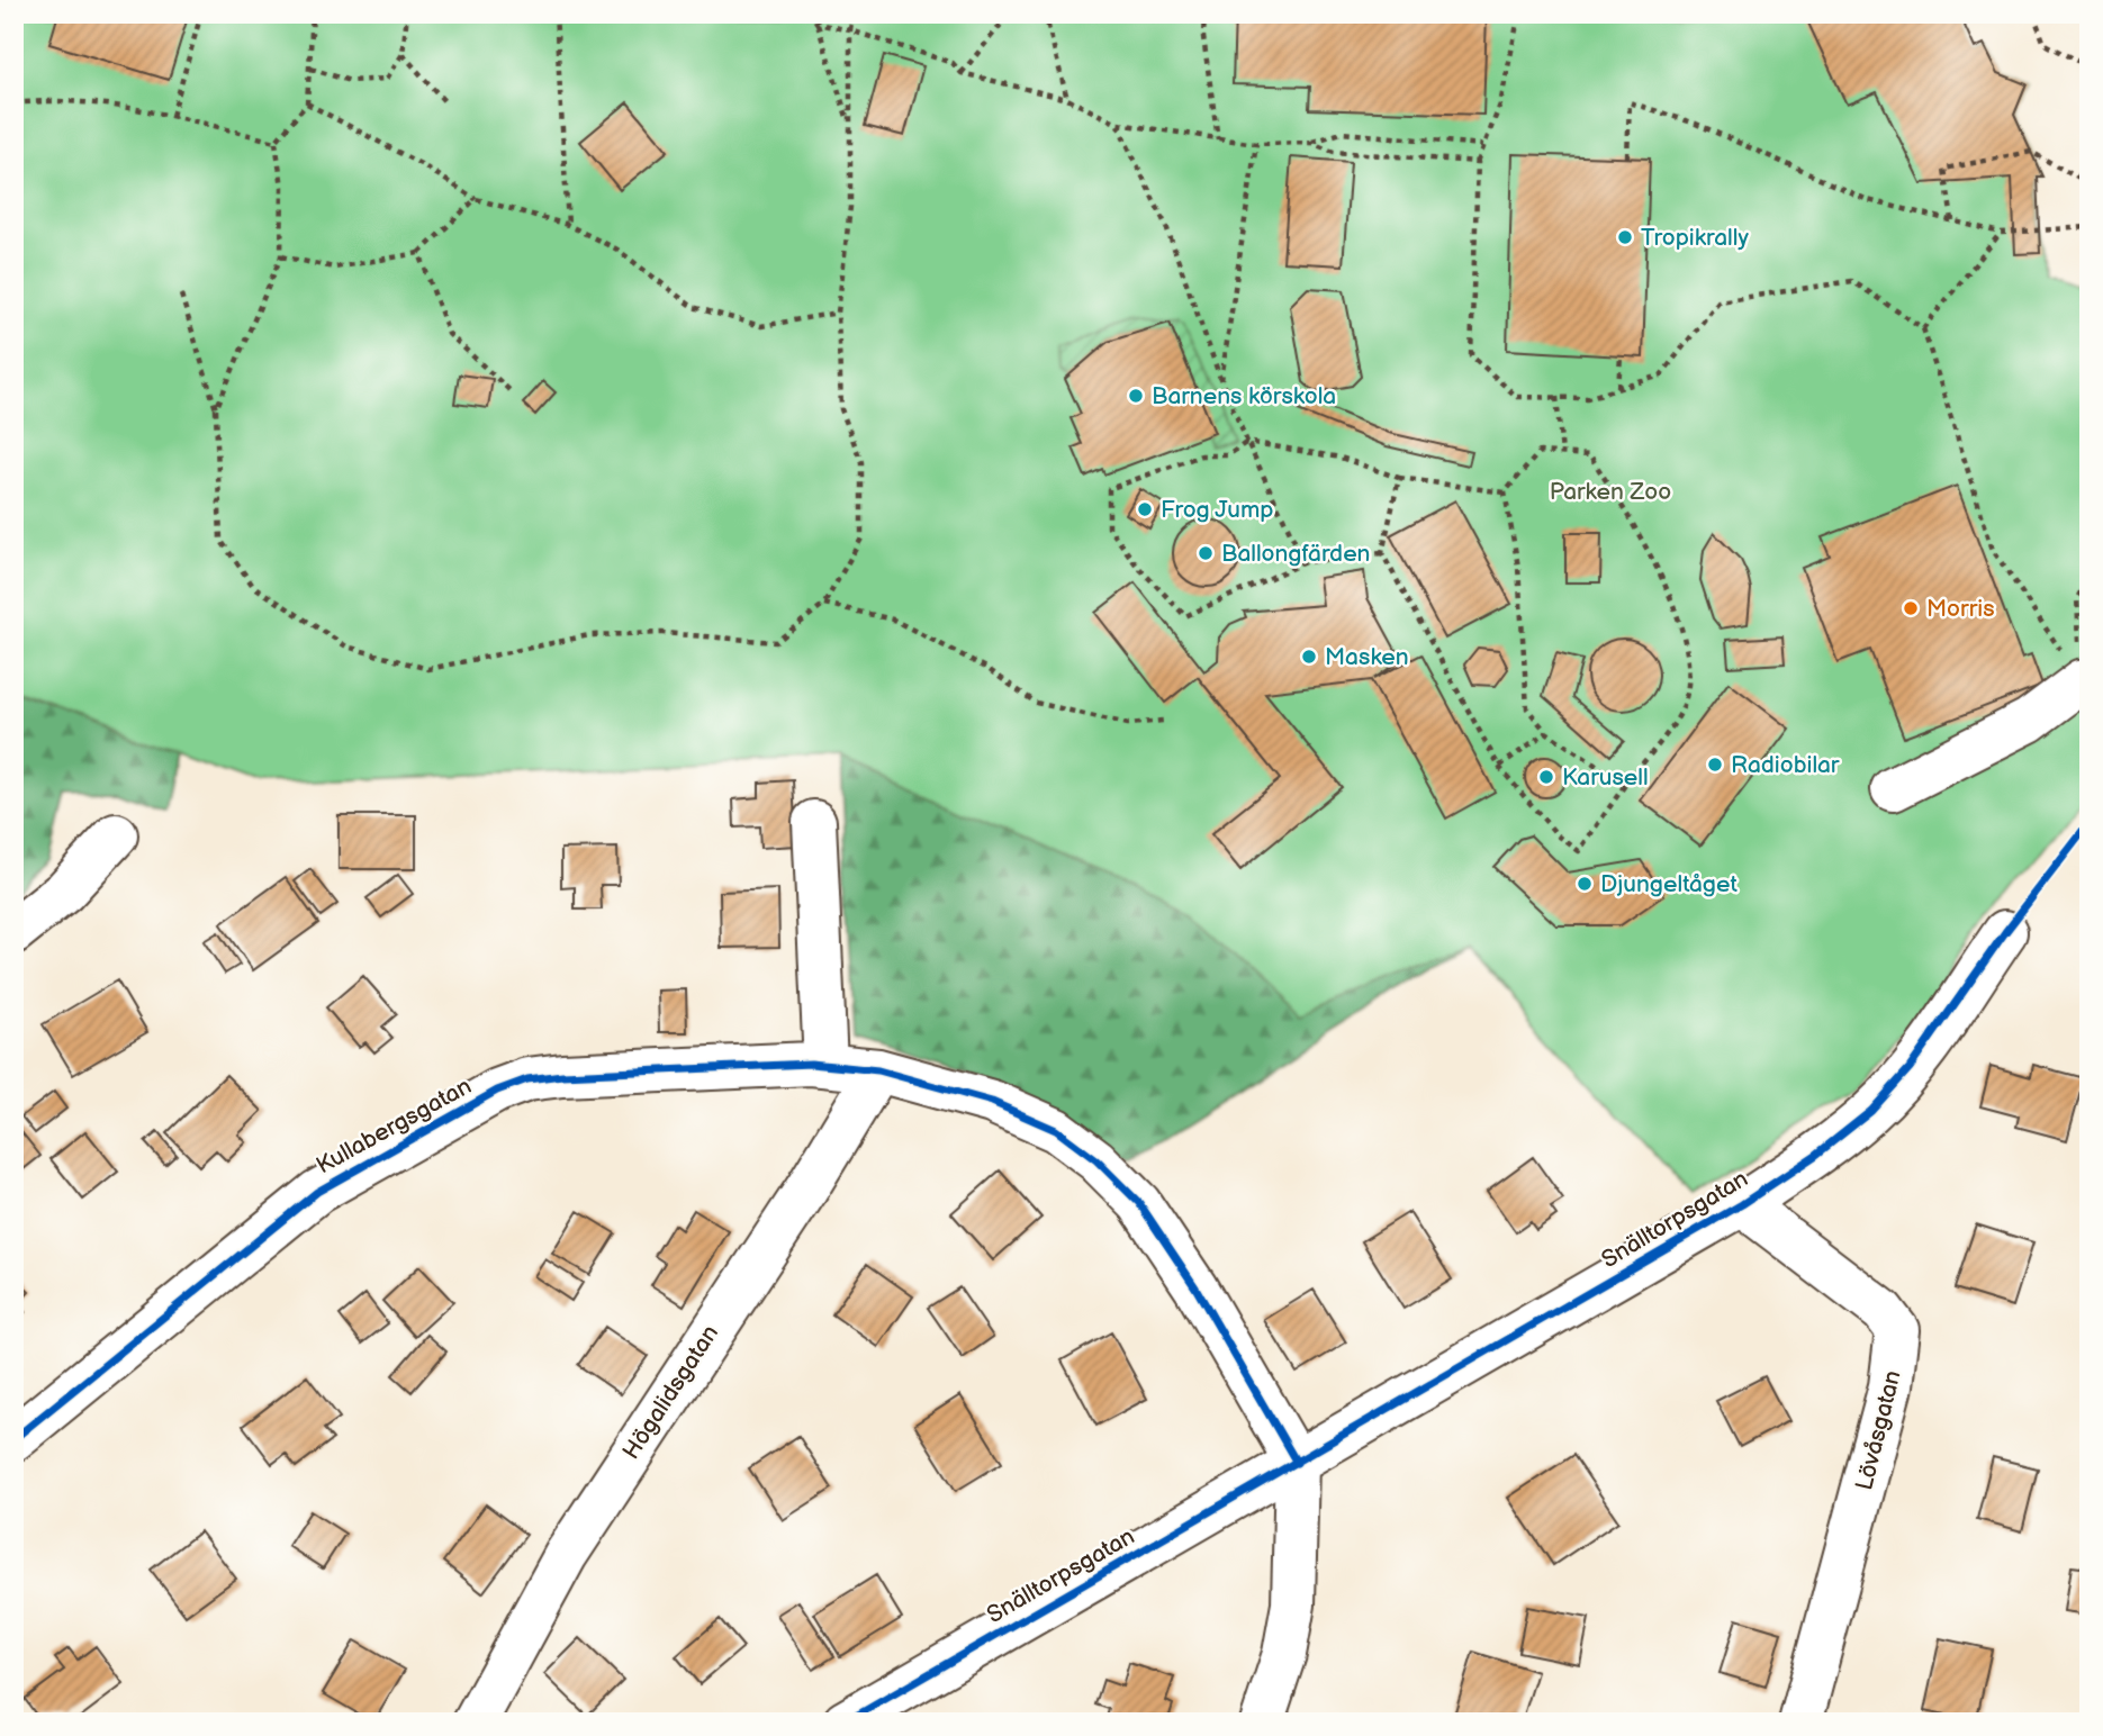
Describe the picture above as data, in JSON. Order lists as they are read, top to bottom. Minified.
{"streets":{"street":["Kullabergsgatan","Snälltorpsgatan","Högalidsgatan","Lövåsgatan"]},"crossings":[["Kullabergsgatan","Högalidsgatan"],["Snälltorpsgatan","Lövåsgatan"]],"parks":["Parken Zoo"],"places":["Tropikrally","Barnens körskola","Frog Jump","Ballongfärden","Morris","Masken","Radiobilar","Karusell","Djungeltåget"]}
